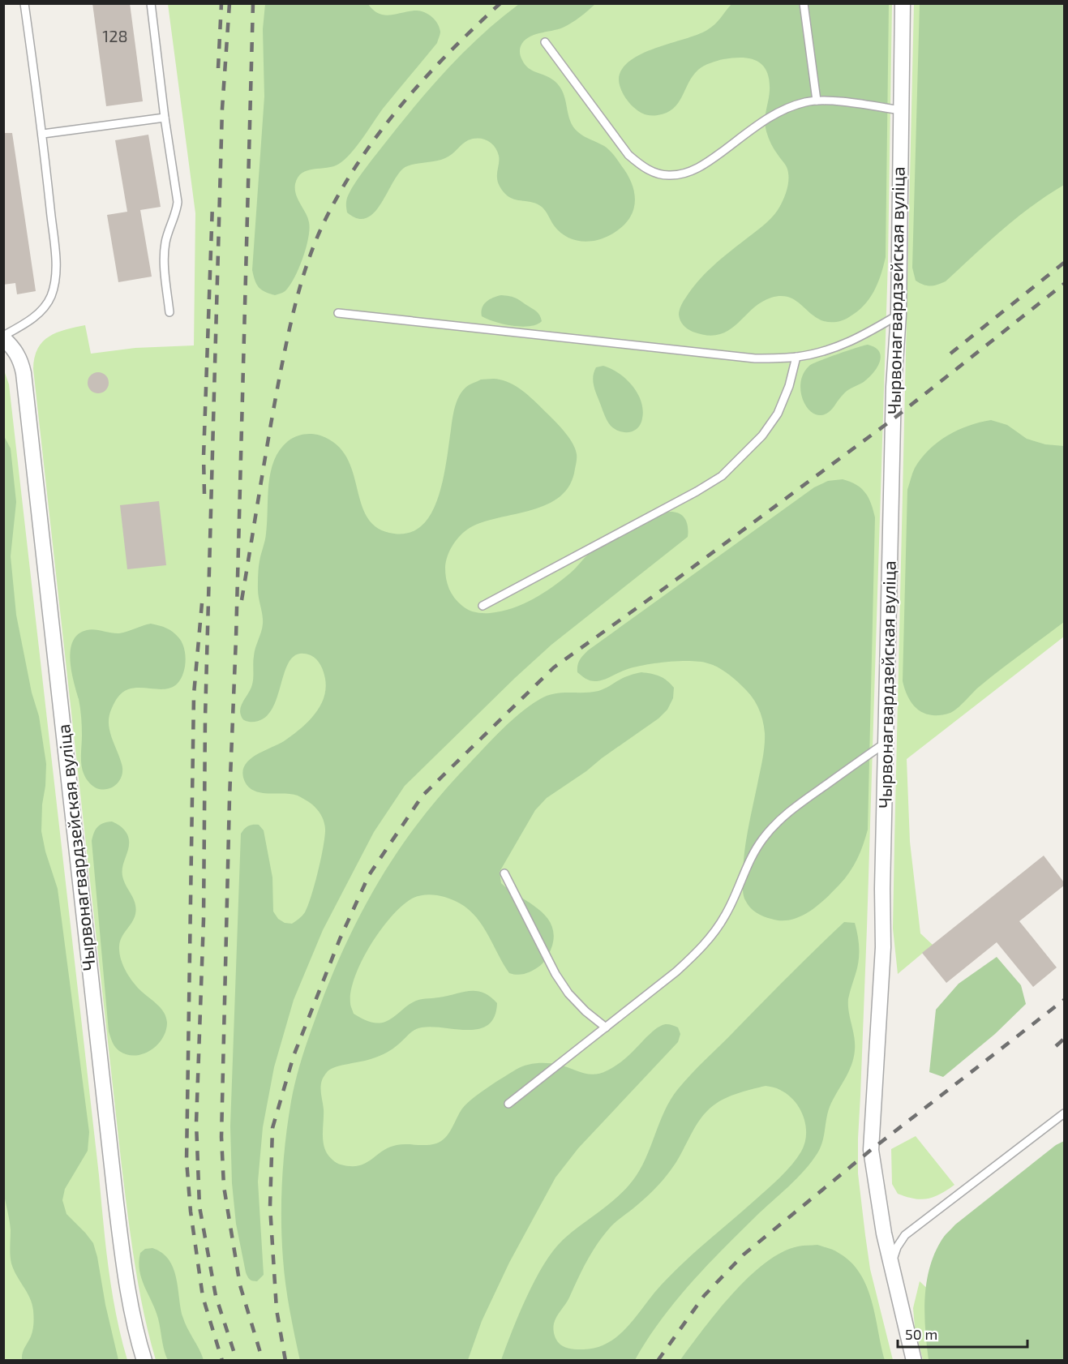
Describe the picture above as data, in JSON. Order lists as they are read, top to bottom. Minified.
{"streets":{"street":["Чырвонагвардзейская вуліца"]},"house_numbers":["128"],"scale_bar":"50 m"}
